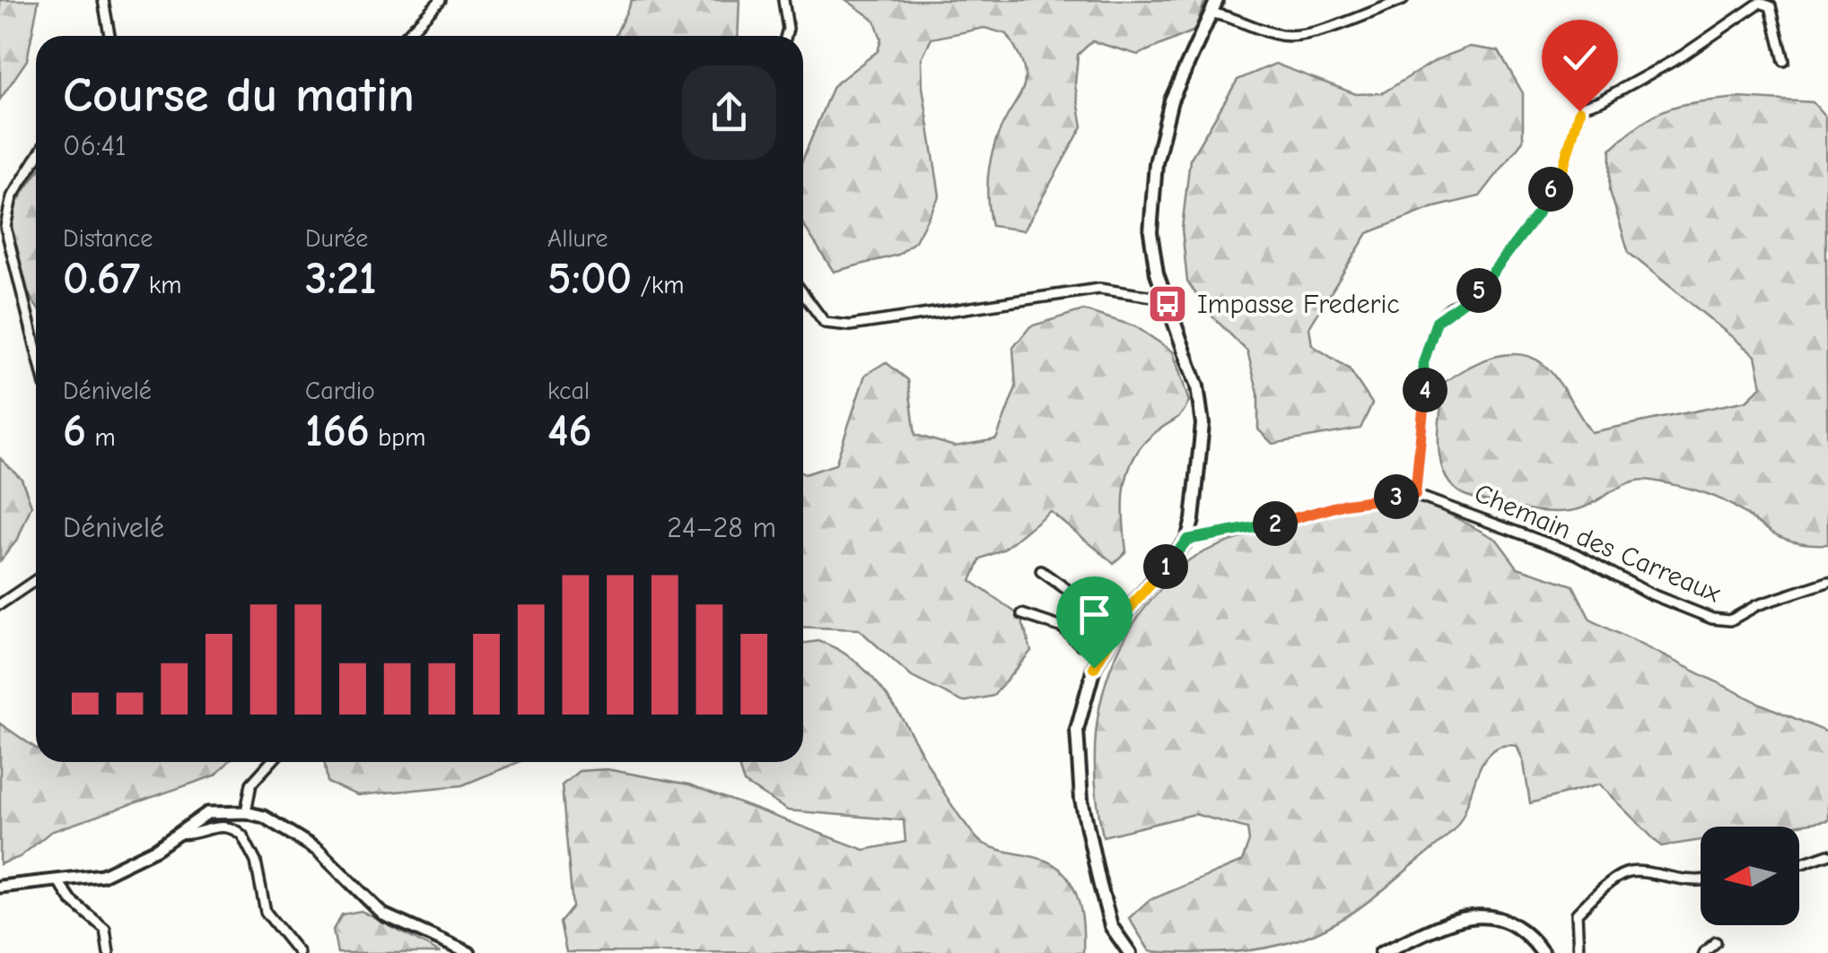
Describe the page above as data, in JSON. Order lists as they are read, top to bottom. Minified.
{"streets":{"street":["Chemain des Carreaux"]},"places":{"bus stop":["Impasse Frederic"]},"north":"left","page":{"heading":["Course du matin","06:41"],"pins":["6","5","4","3","2","1"],"stats":[["Distance","0.67 km"],["Durée","3:21"],["Allure","5:00 /km"],["Dénivelé","6 m"],["Cardio","166 bpm"],["kcal","46"]],"chart":["Dénivelé","24–28 m"]}}
